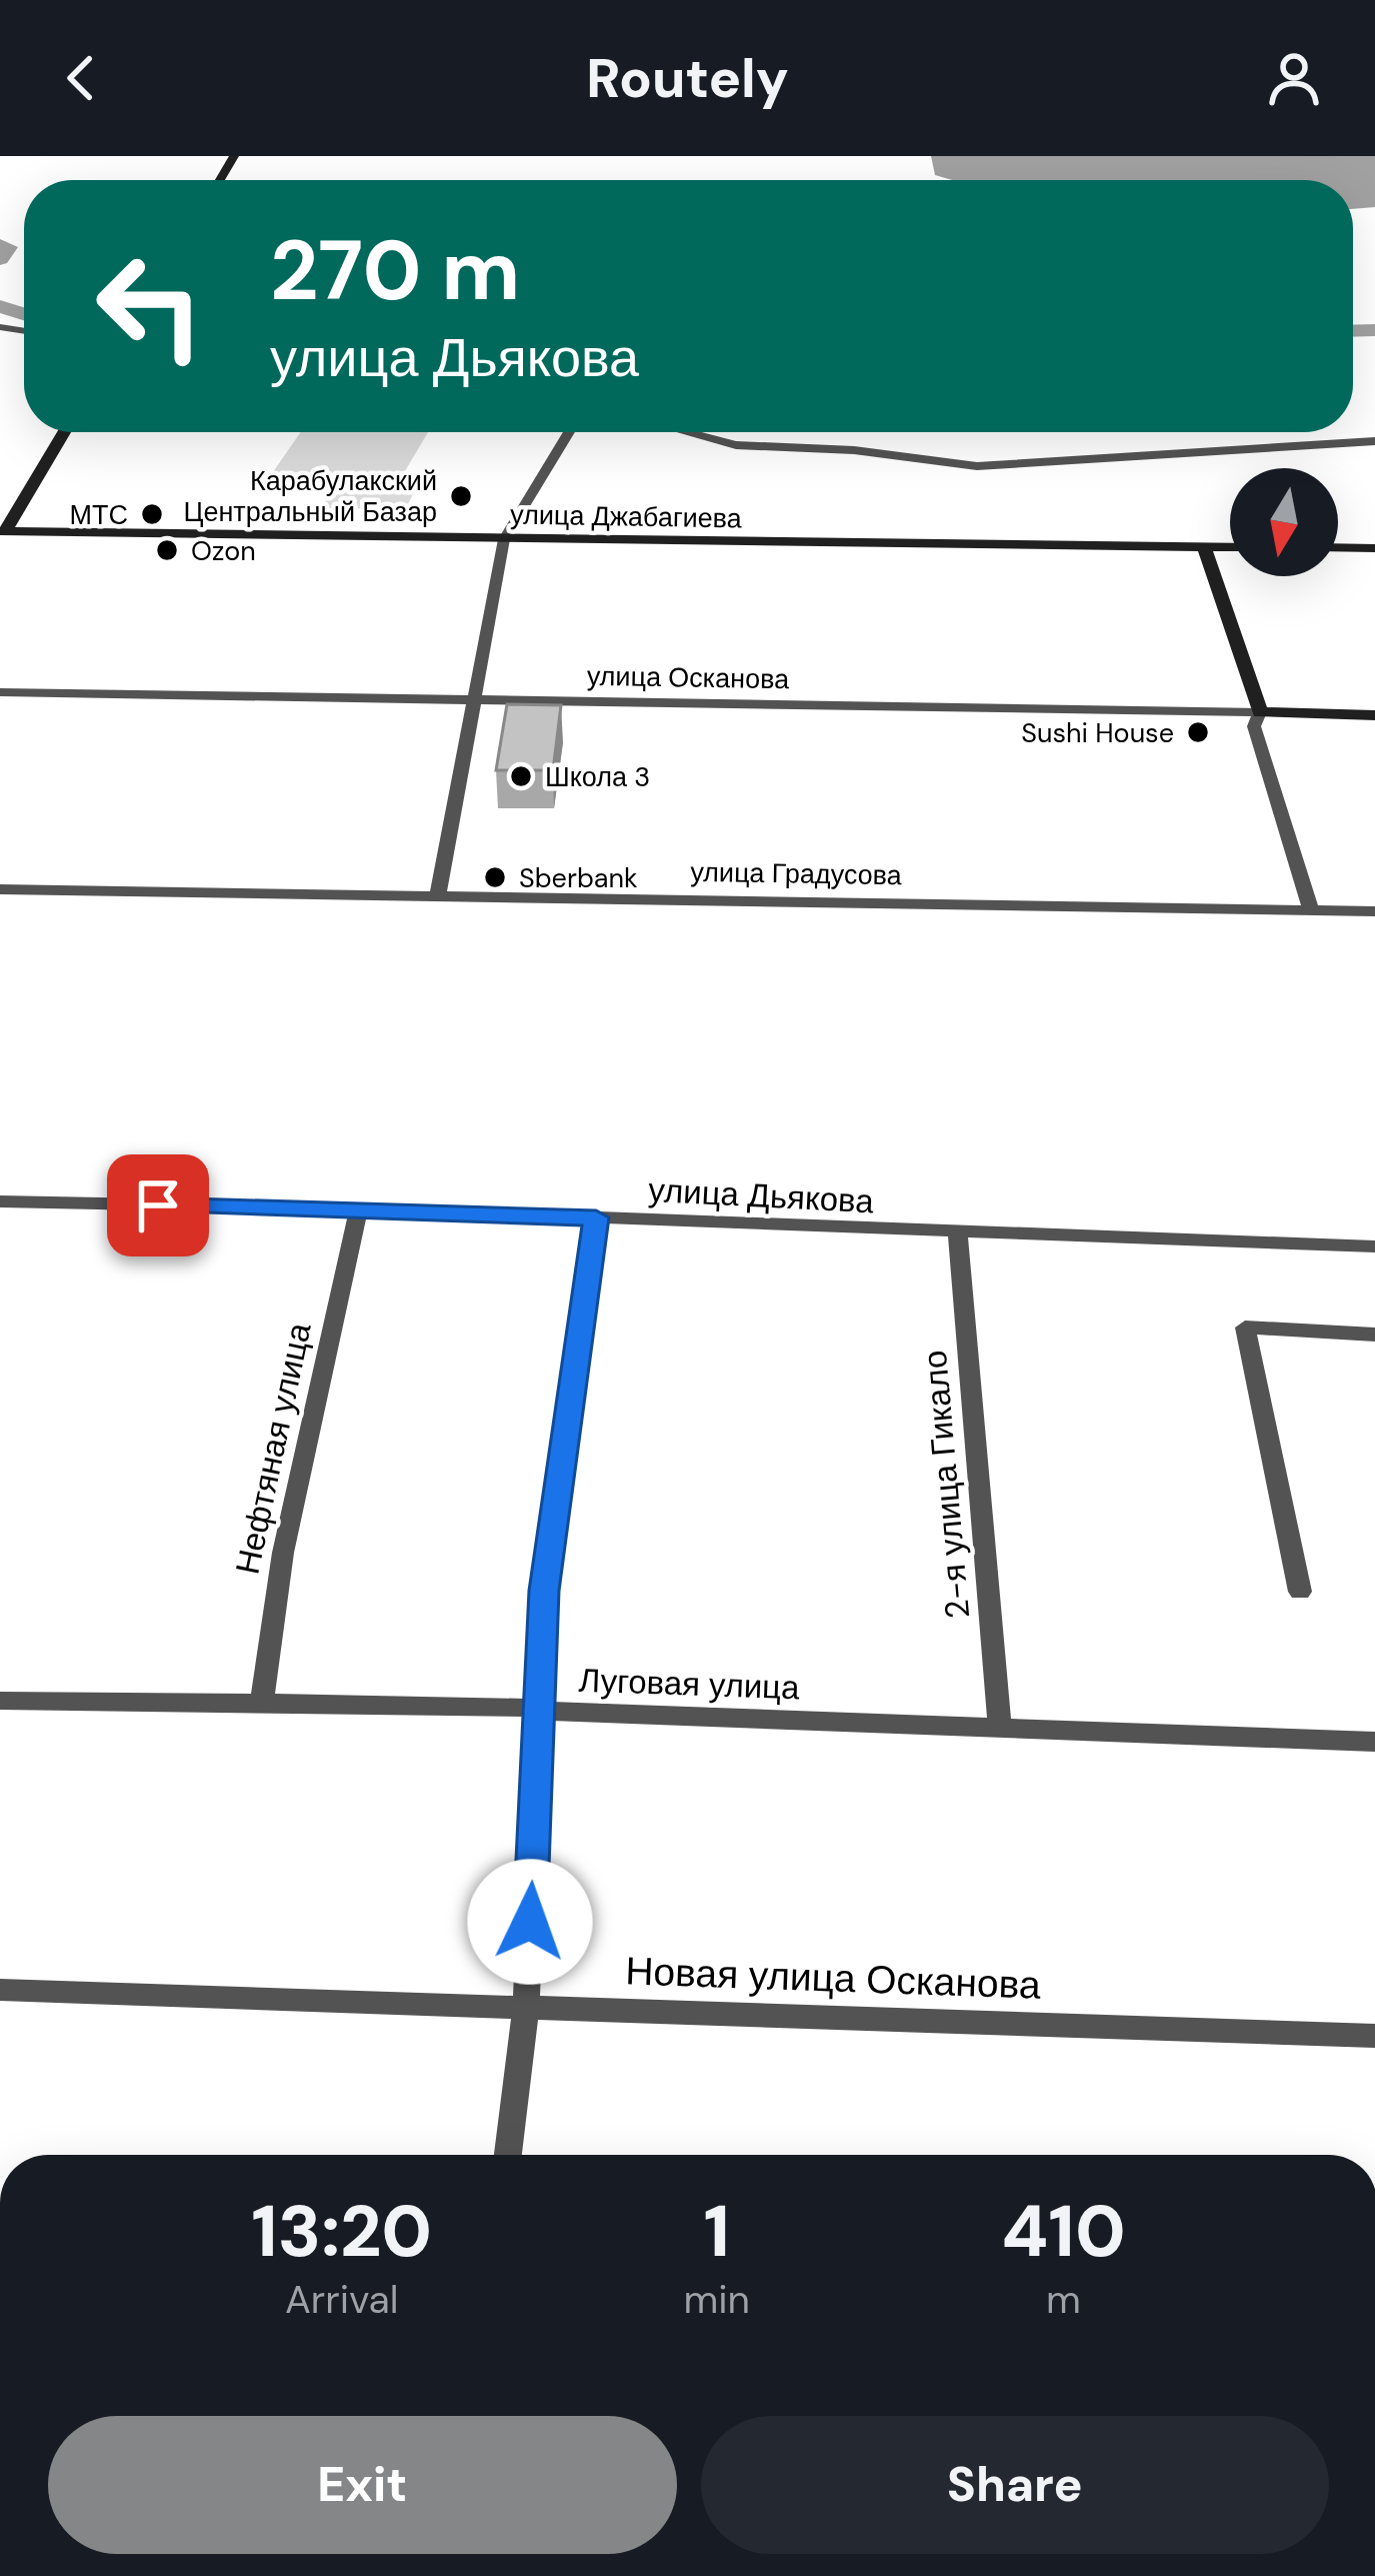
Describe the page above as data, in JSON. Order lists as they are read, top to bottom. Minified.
{"streets":{"main road":["улица Джабагиева","улица Осканова"],"street":["улица Градусова","улица Дьякова","Нефтяная улица","2-я улица Гикало","Луговая улица","Новая улица Осканова"]},"crossings":[["улица Дьякова","Нефтяная улица"],["улица Дьякова","2-я улица Гикало"],["Нефтяная улица","Луговая улица"],["2-я улица Гикало","Луговая улица"]],"places":["Карабулакский Центральный Базар","МТС","Ozon","Sushi House","Школа 3","Sberbank"],"north":"bottom","page":{"header":"Routely","turn":["270 m","улица Дьякова"],"eta":["13:20","Arrival","1","min","410","m"],"buttons":["Exit","Share"]}}
